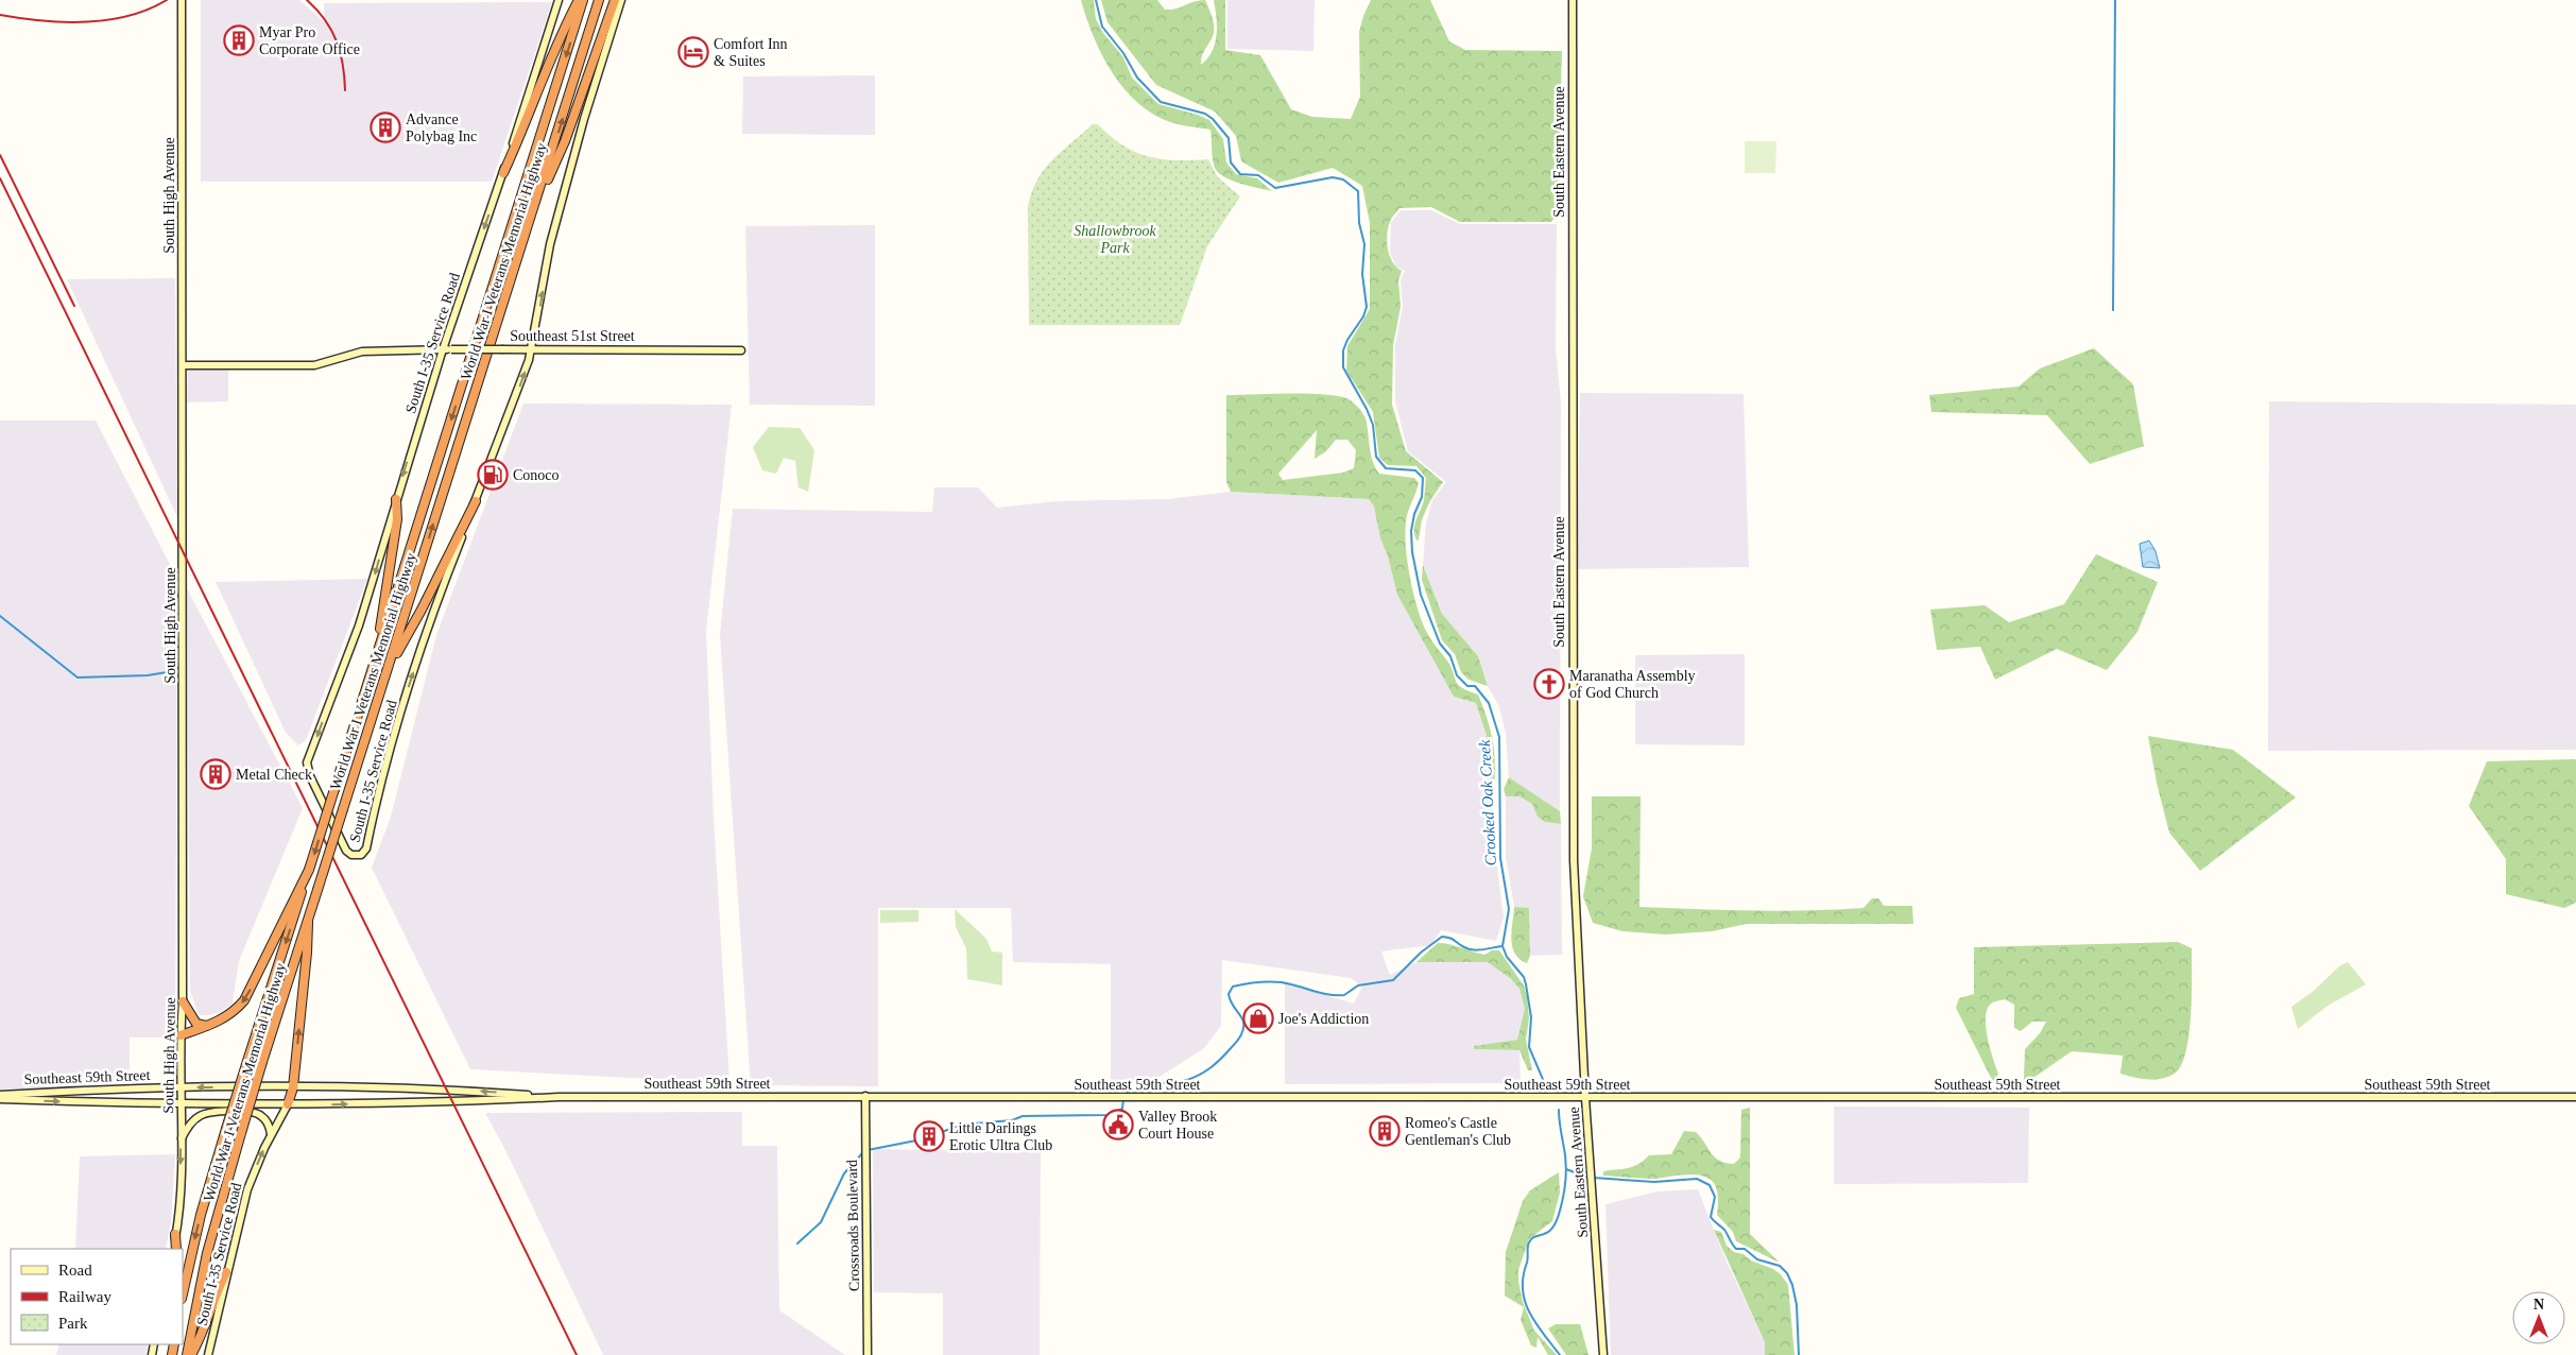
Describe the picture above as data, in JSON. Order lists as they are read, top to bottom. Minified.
{"streets":{"highway":["World War I Veterans Memorial Highway"],"main road":["South Eastern Avenue","South High Avenue","Southeast 51st Street","South I-35 Service Road","Southeast 59th Street","Crossroads Boulevard"]},"crossings":[["South Eastern Avenue","Southeast 59th Street"],["South High Avenue","Southeast 51st Street"],["South High Avenue","Southeast 59th Street"],["Southeast 51st Street","South I-35 Service Road"],["South I-35 Service Road","Southeast 59th Street"],["Southeast 59th Street","Crossroads Boulevard"]],"water":["Crooked Oak Creek"],"parks":["Shallowbrook Park"],"places":{"building":["Myar Pro Corporate Office","Advance Polybag Inc","Metal Check","Romeo's Castle Gentleman's Club","Little Darlings Erotic Ultra Club"],"hotel":["Comfort Inn & Suites"],"fuel station":["Conoco"],"church":["Maranatha Assembly of God Church"],"shop":["Joe's Addiction"],"public building":["Valley Brook Court House"]},"legend":["Road","Railway","Park"],"north":"top"}
